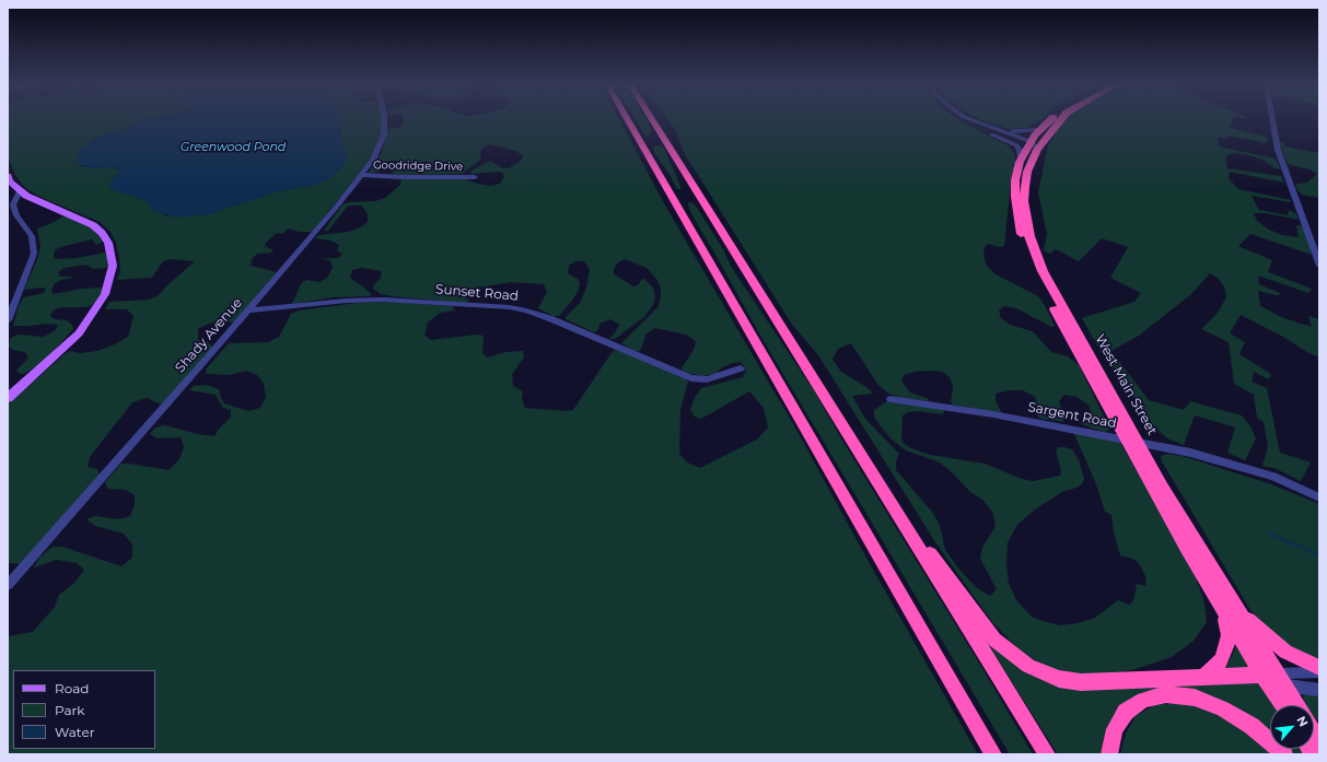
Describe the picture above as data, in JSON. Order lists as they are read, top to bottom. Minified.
{"streets":{"highway":["West Main Street"],"street":["Goodridge Drive","Sunset Road","Shady Avenue","Sargent Road"]},"crossings":[["Goodridge Drive","Shady Avenue"],["Sunset Road","Shady Avenue"],["West Main Street","Sargent Road"]],"water":["Greenwood Pond"],"legend":["Road","Park","Water"],"north":"top right"}
